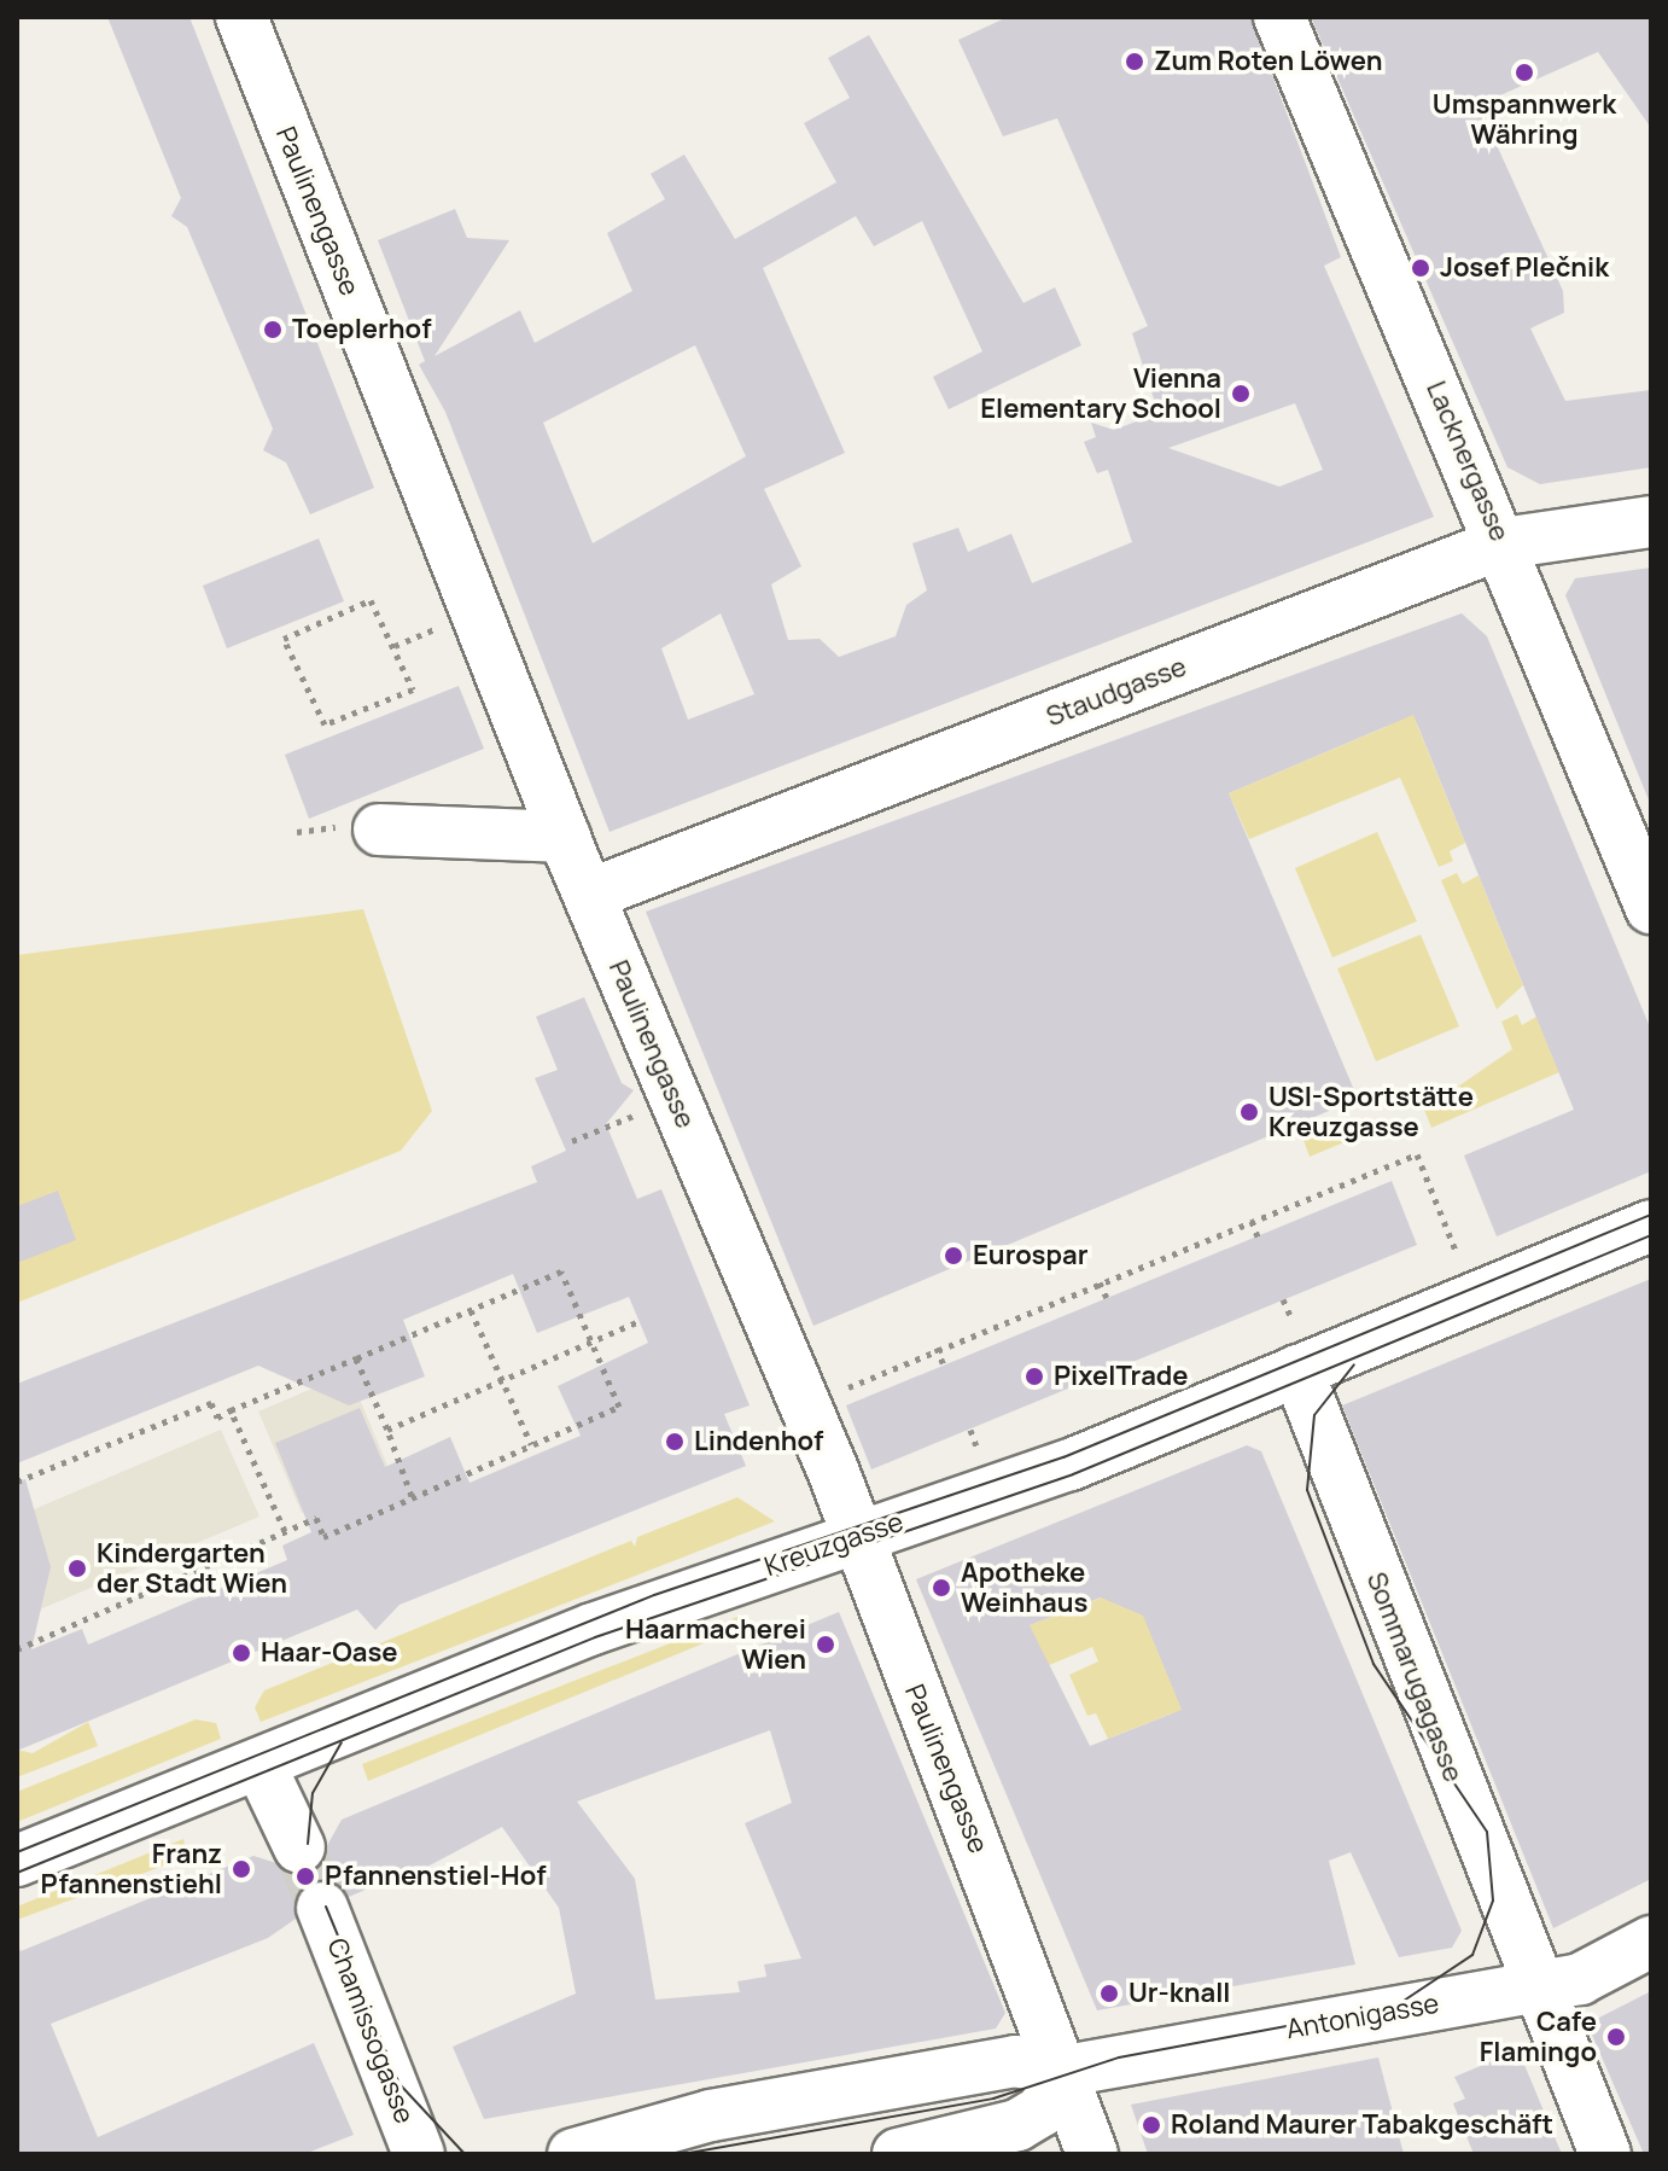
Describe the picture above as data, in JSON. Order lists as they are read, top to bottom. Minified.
{"streets":{"street":["Paulinengasse","Lacknergasse","Staudgasse","Kreuzgasse","Sommarugagasse","Antonigasse","Chamissogasse"]},"crossings":[["Paulinengasse","Staudgasse"],["Paulinengasse","Kreuzgasse"],["Paulinengasse","Antonigasse"],["Lacknergasse","Staudgasse"],["Kreuzgasse","Sommarugagasse"],["Sommarugagasse","Antonigasse"]],"places":["Zum Roten Löwen","Umspannwerk Währing","Josef Plečnik","Toeplerhof","Vienna Elementary School","USI-Sportstätte Kreuzgasse","Eurospar","PixelTrade","Lindenhof","Kindergarten der Stadt Wien","Apotheke Weinhaus","Haarmacherei Wien","Haar-Oase","Franz Pfannenstiehl","Pfannenstiel-Hof","Ur-knall","Cafe Flamingo","Roland Maurer Tabakgeschäft"]}
